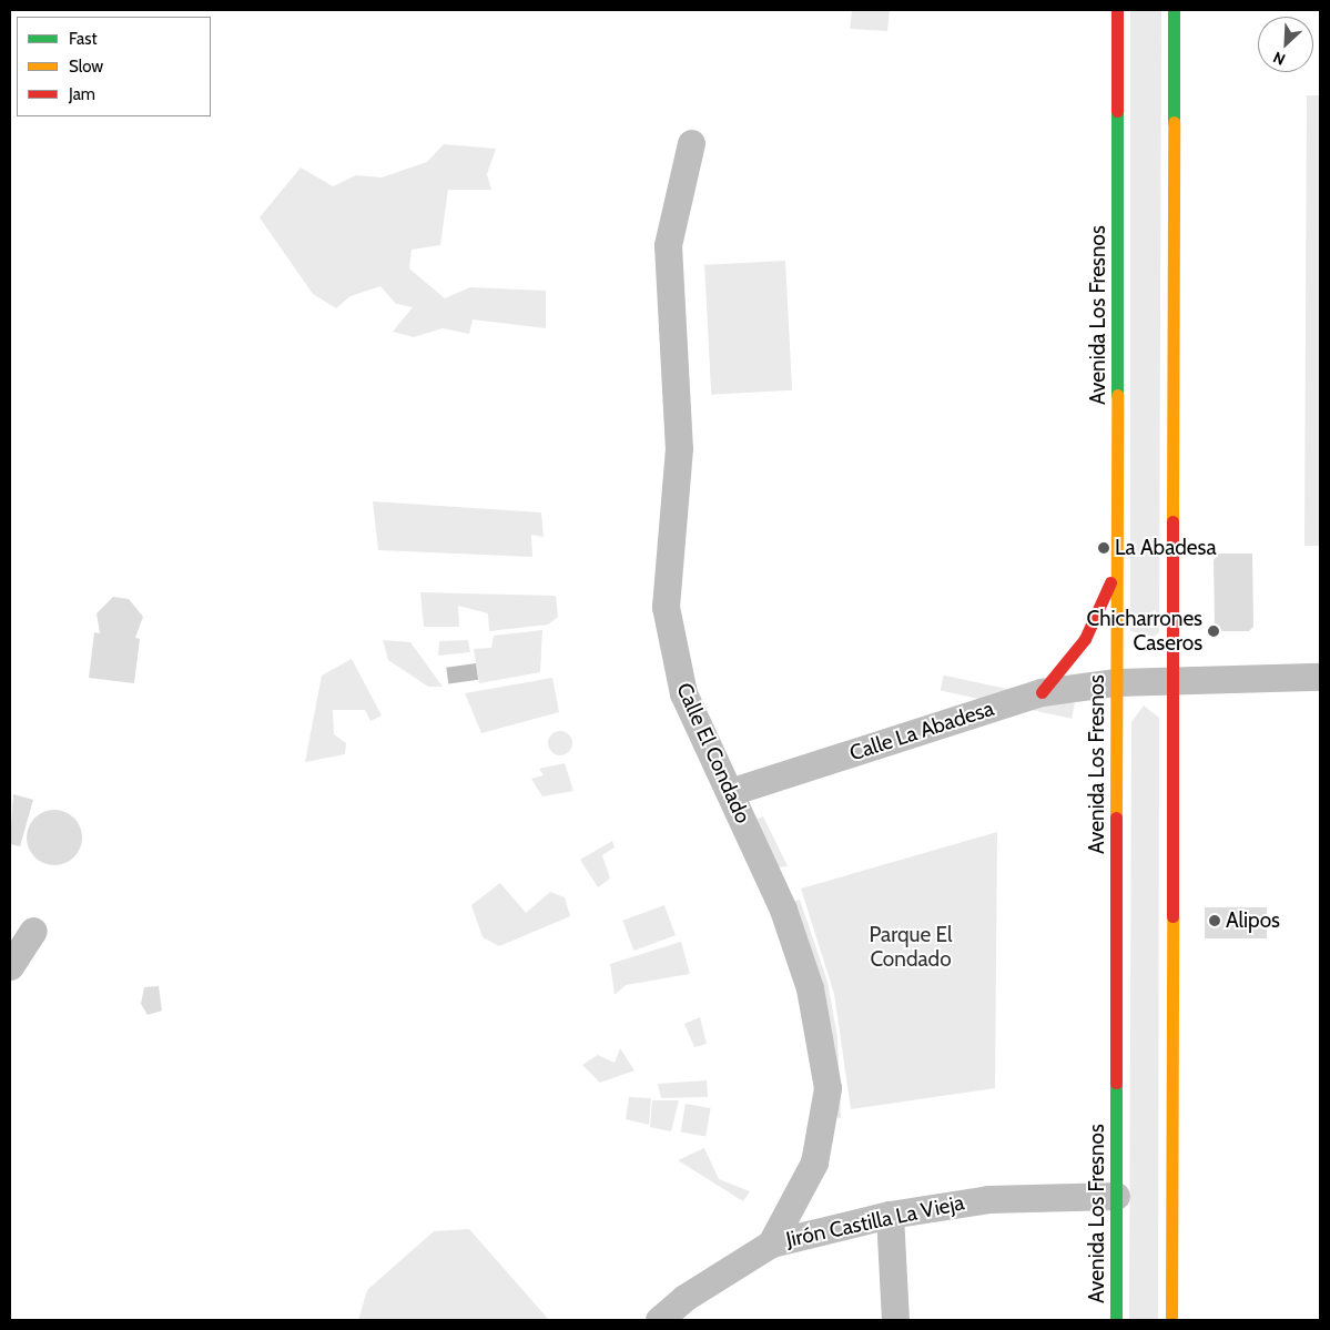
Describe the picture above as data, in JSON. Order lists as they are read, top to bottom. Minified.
{"streets":{"main road":["Avenida Los Fresnos"],"street":["Calle La Abadesa","Calle El Condado","Jirón Castilla La Vieja"]},"crossings":[["Avenida Los Fresnos","Calle La Abadesa"],["Avenida Los Fresnos","Jirón Castilla La Vieja"],["Calle La Abadesa","Calle El Condado"],["Calle El Condado","Jirón Castilla La Vieja"]],"parks":["Parque El Condado"],"places":["La Abadesa","Chicharrones Caseros","Alipos"],"legend":["Fast","Slow","Jam"],"north":"bottom left"}
